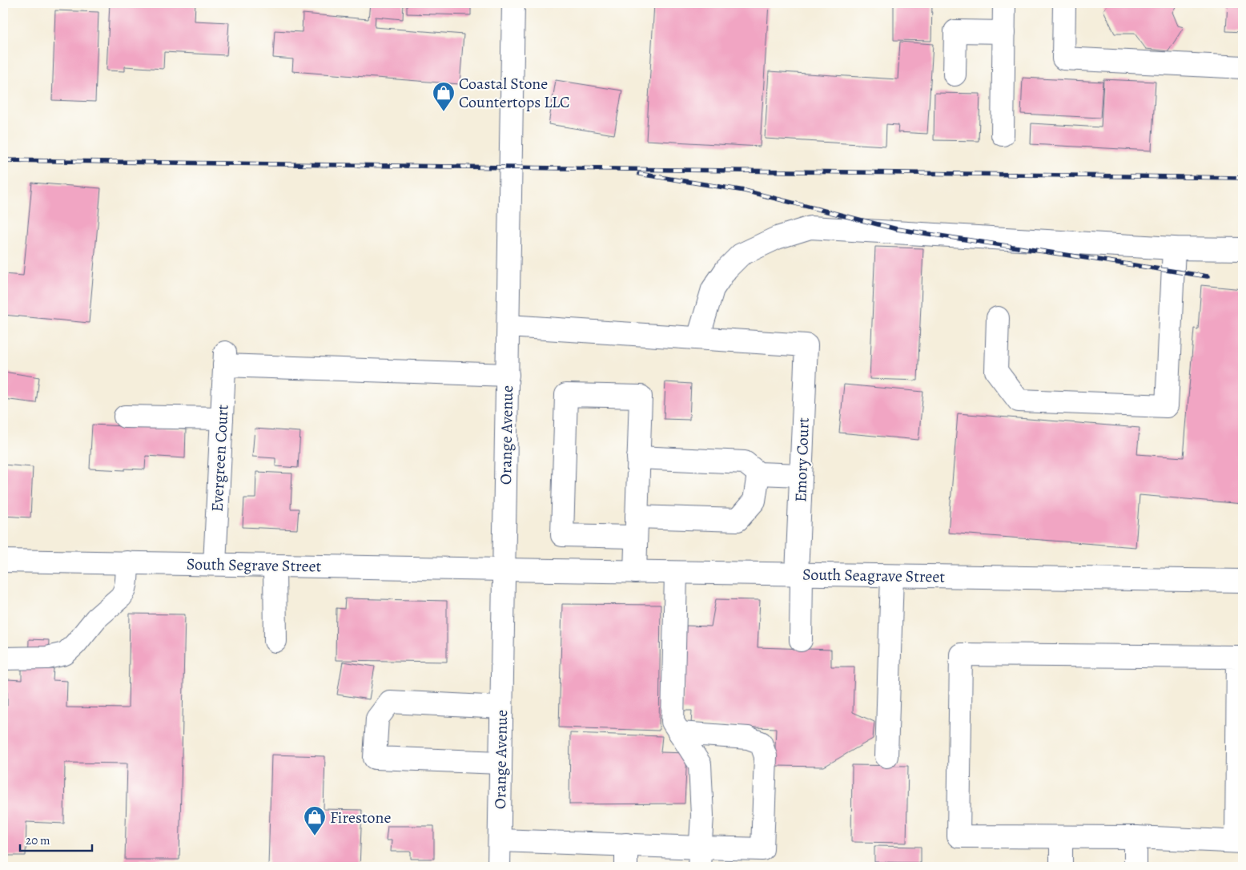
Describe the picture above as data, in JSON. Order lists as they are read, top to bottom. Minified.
{"streets":{"street":["Orange Avenue","Evergreen Court","Emory Court","South Segrave Street","South Seagrave Street"]},"crossings":[["Orange Avenue","Evergreen Court"],["Orange Avenue","South Segrave Street"],["Orange Avenue","South Seagrave Street"],["Evergreen Court","South Segrave Street"],["Emory Court","South Seagrave Street"],["South Segrave Street","South Seagrave Street"]],"places":{"shop":["Coastal Stone Countertops LLC","Firestone"]},"scale_bar":"20 m"}
